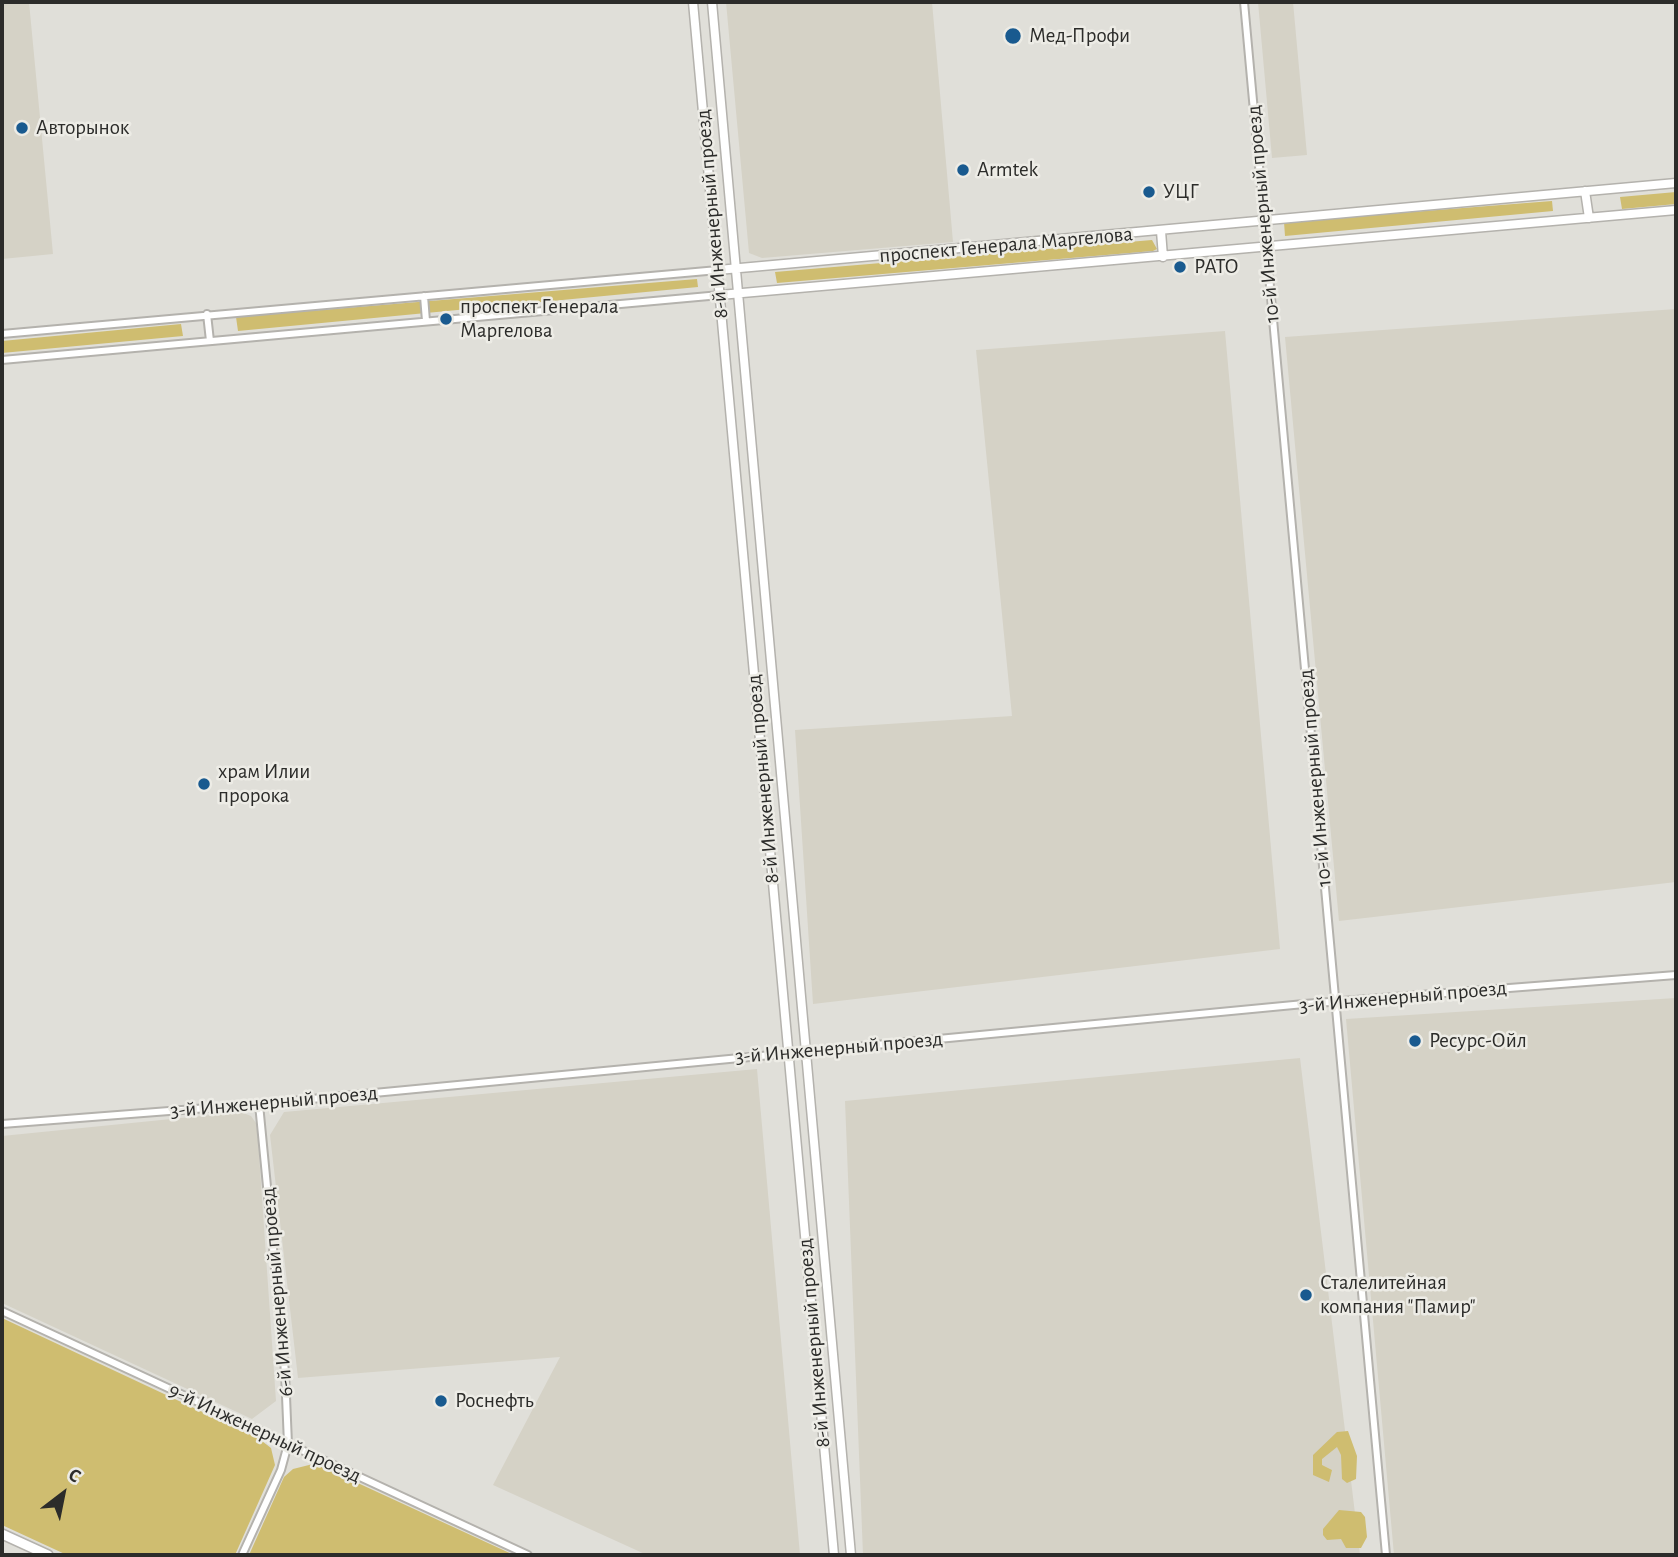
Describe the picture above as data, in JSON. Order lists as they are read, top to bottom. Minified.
{"streets":{"street":["8-й Инженерный проезд","10-й Инженерный проезд","проспект Генерала Маргелова","3-й Инженерный проезд","6-й Инженерный проезд","9-й Инженерный проезд"]},"crossings":[["8-й Инженерный проезд","проспект Генерала Маргелова"],["8-й Инженерный проезд","3-й Инженерный проезд"],["10-й Инженерный проезд","проспект Генерала Маргелова"],["10-й Инженерный проезд","3-й Инженерный проезд"],["3-й Инженерный проезд","6-й Инженерный проезд"],["6-й Инженерный проезд","9-й Инженерный проезд"]],"places":["Мед-Профи","Авторынок","Armtek","УЦГ","РАТО","проспект Генерала Маргелова","храм Илии пророка","Ресурс-Ойл","Сталелитейная компания \"Памир\"","Роснефть"],"north":"top right"}
